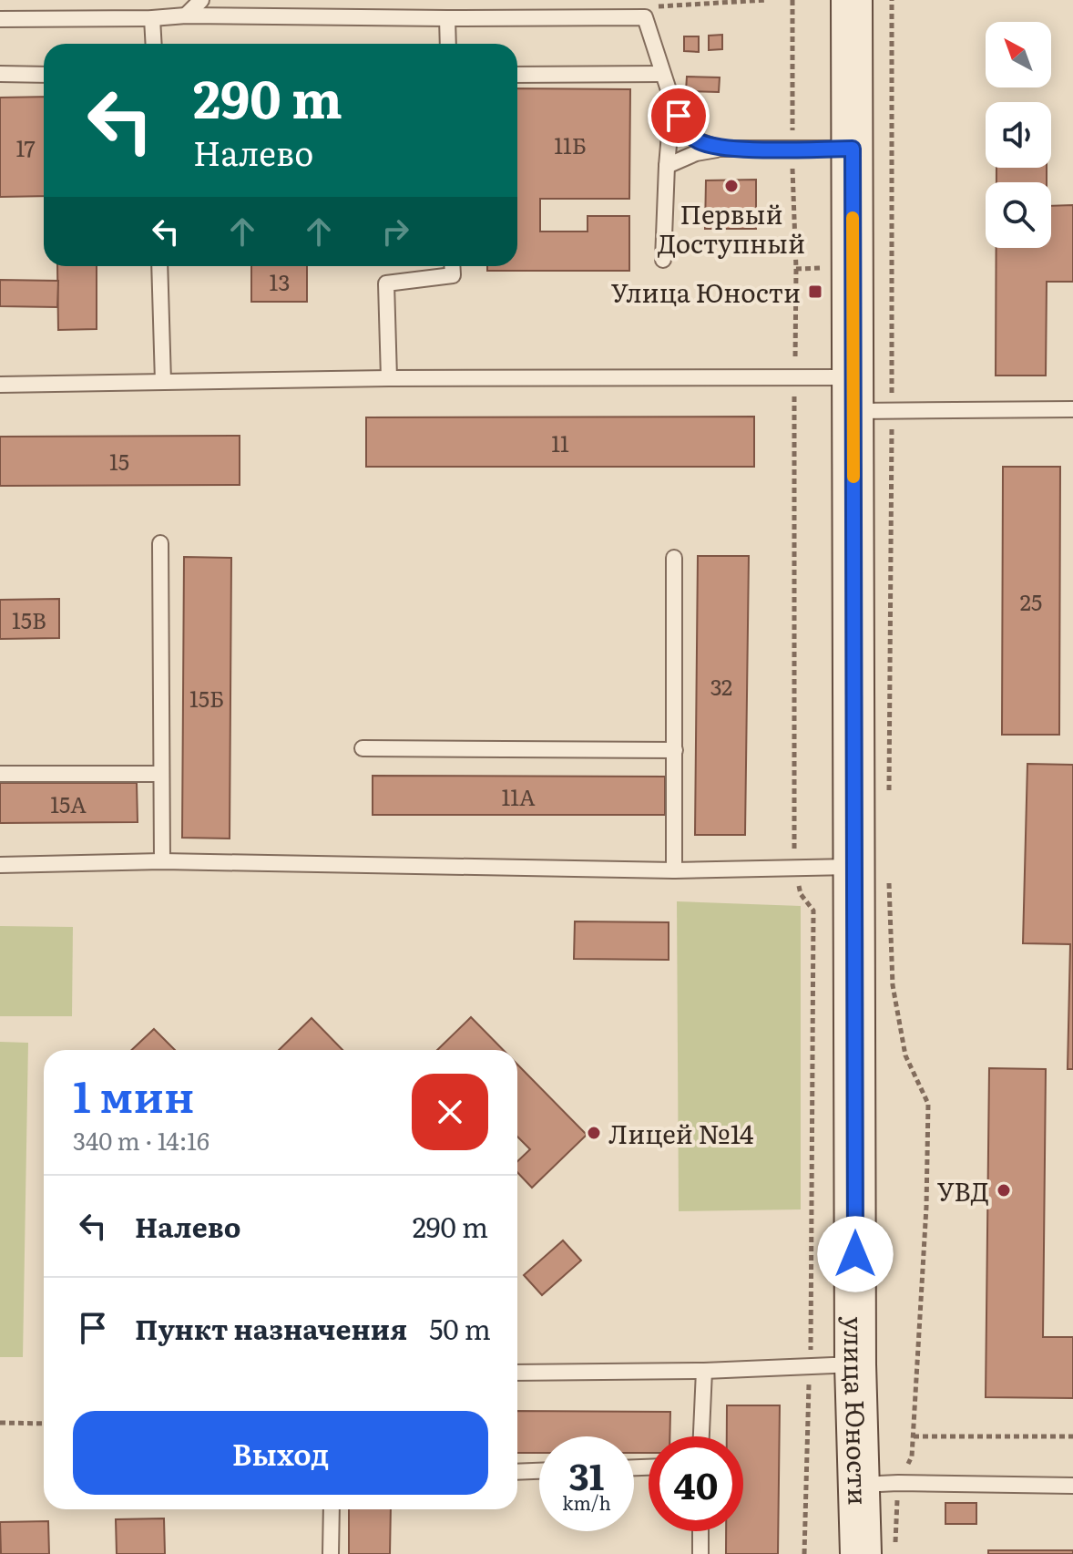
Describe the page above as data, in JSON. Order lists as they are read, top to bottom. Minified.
{"streets":{"street":["улица Юности"]},"places":{"other":["Первый Доступный","Лицей №14","УВД"],"transit":["Улица Юности"]},"house_numbers":["11Б","17","13","11","15","25","15В","32","15Б","11А","15А"],"north":"top left","page":{"turn":["290 m","Налево"],"heading":["1 мин","340 m · 14:16"],"list":[{"name":"Налево","value":"290 m"},{"name":"Пункт назначения","value":"50 m"}],"buttons":"Выход","speed":"31 km/h","limit":"40"}}
